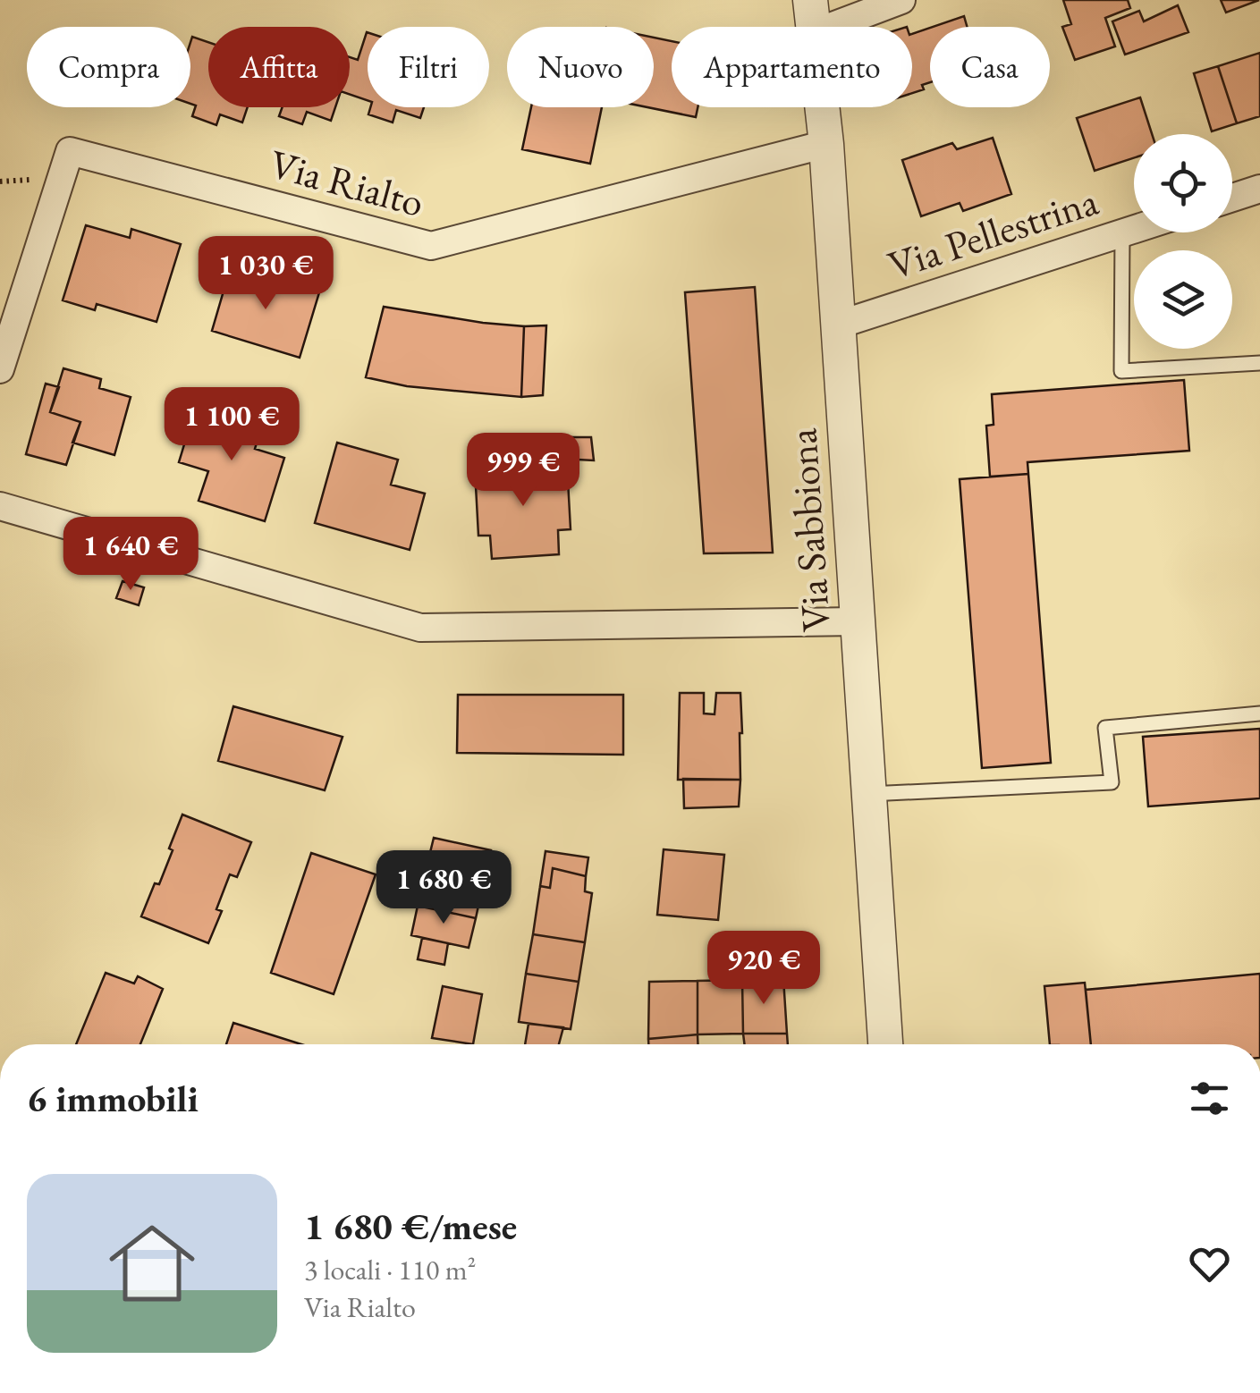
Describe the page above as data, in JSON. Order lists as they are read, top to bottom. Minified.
{"streets":{"street":["Via Rialto","Via Pellestrina","Via Sabbiona"]},"crossings":[["Via Rialto","Via Sabbiona"],["Via Pellestrina","Via Sabbiona"]],"page":{"chip":["Compra","Affitta","Filtri","Nuovo","Appartamento","Casa"],"price":["1 030 €","1 100 €","999 €","1 640 €","1 680 €","920 €"],"heading":"6 immobili","list":[{"name":"1 680 €/mese","note":"3 locali · 110 m² · Via Rialto"}]}}
